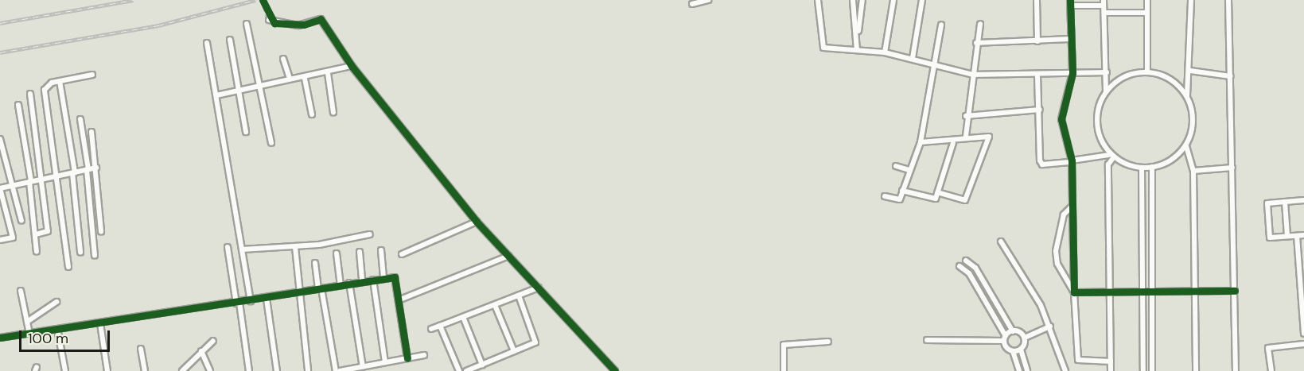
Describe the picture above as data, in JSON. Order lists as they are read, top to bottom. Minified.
{"scale_bar":"100 m"}
